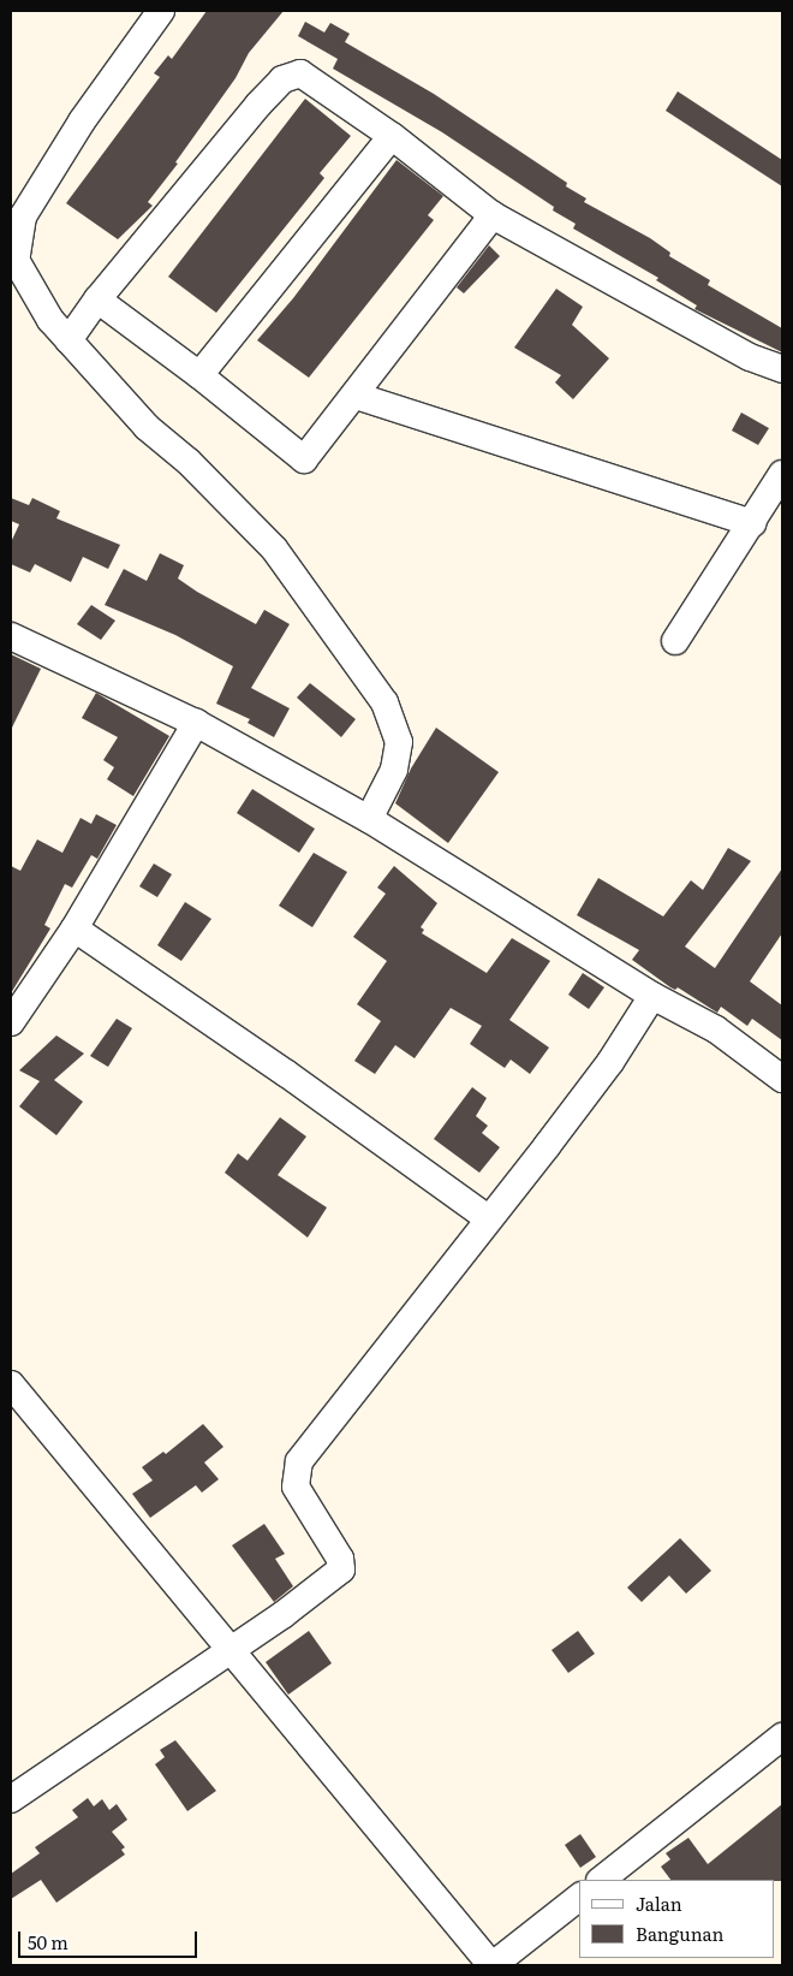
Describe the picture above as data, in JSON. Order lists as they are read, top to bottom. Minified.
{"legend":["Jalan","Bangunan"],"scale_bar":"50 m"}
